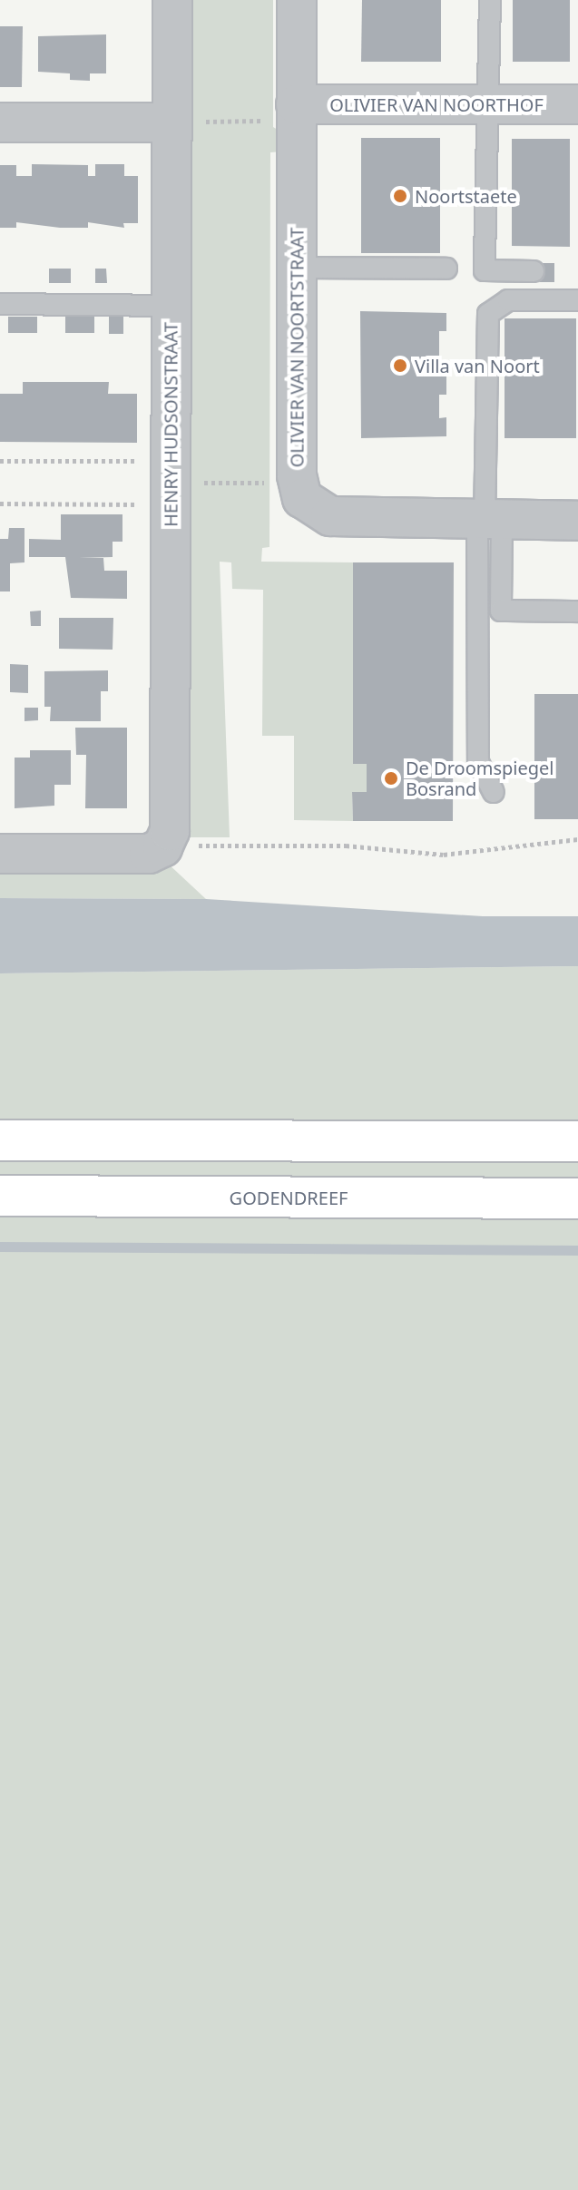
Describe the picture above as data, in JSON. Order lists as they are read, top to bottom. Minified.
{"streets":{"main road":["GODENDREEF"],"street":["OLIVIER VAN NOORTHOF","OLIVIER VAN NOORTSTRAAT","HENRY HUDSONSTRAAT"]},"crossings":[["OLIVIER VAN NOORTHOF","OLIVIER VAN NOORTSTRAAT"]],"places":["Noortstaete","Villa van Noort","De Droomspiegel Bosrand"]}
